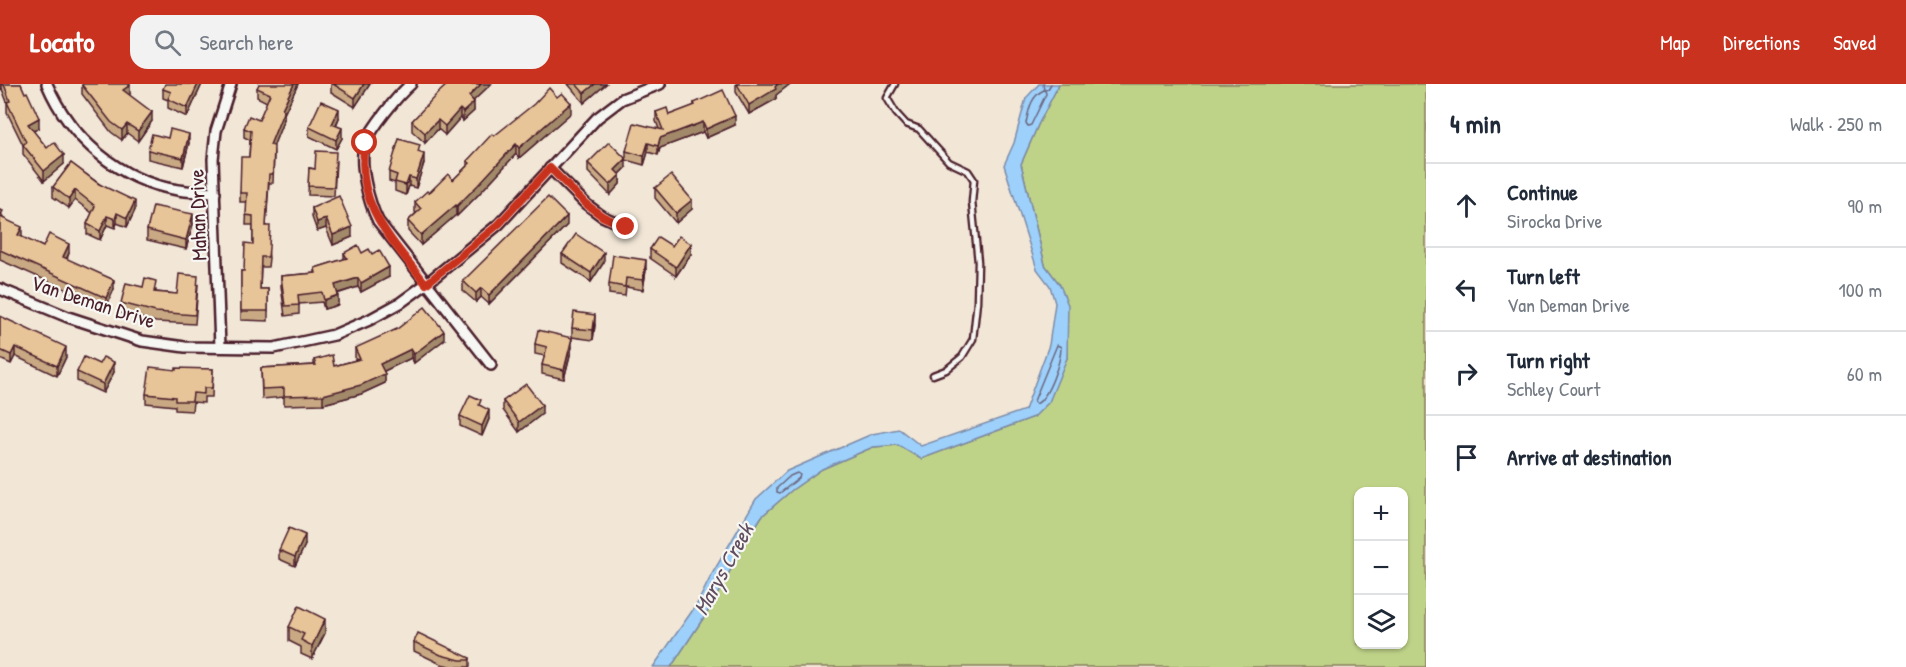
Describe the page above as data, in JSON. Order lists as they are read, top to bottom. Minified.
{"streets":{"street":["Mahan Drive","Van Deman Drive"]},"crossings":[["Mahan Drive","Van Deman Drive"]],"water":["Marys Creek"],"page":{"header":"Locato","search":"Search here","nav":["Map","Directions","Saved"],"heading":["4 min","Walk · 250 m"],"list":[["Continue","Sirocka Drive","90 m"],["Turn left","Van Deman Drive","100 m"],["Turn right","Schley Court","60 m"],"Arrive at destination"],"map_buttons":["+","−"]}}
